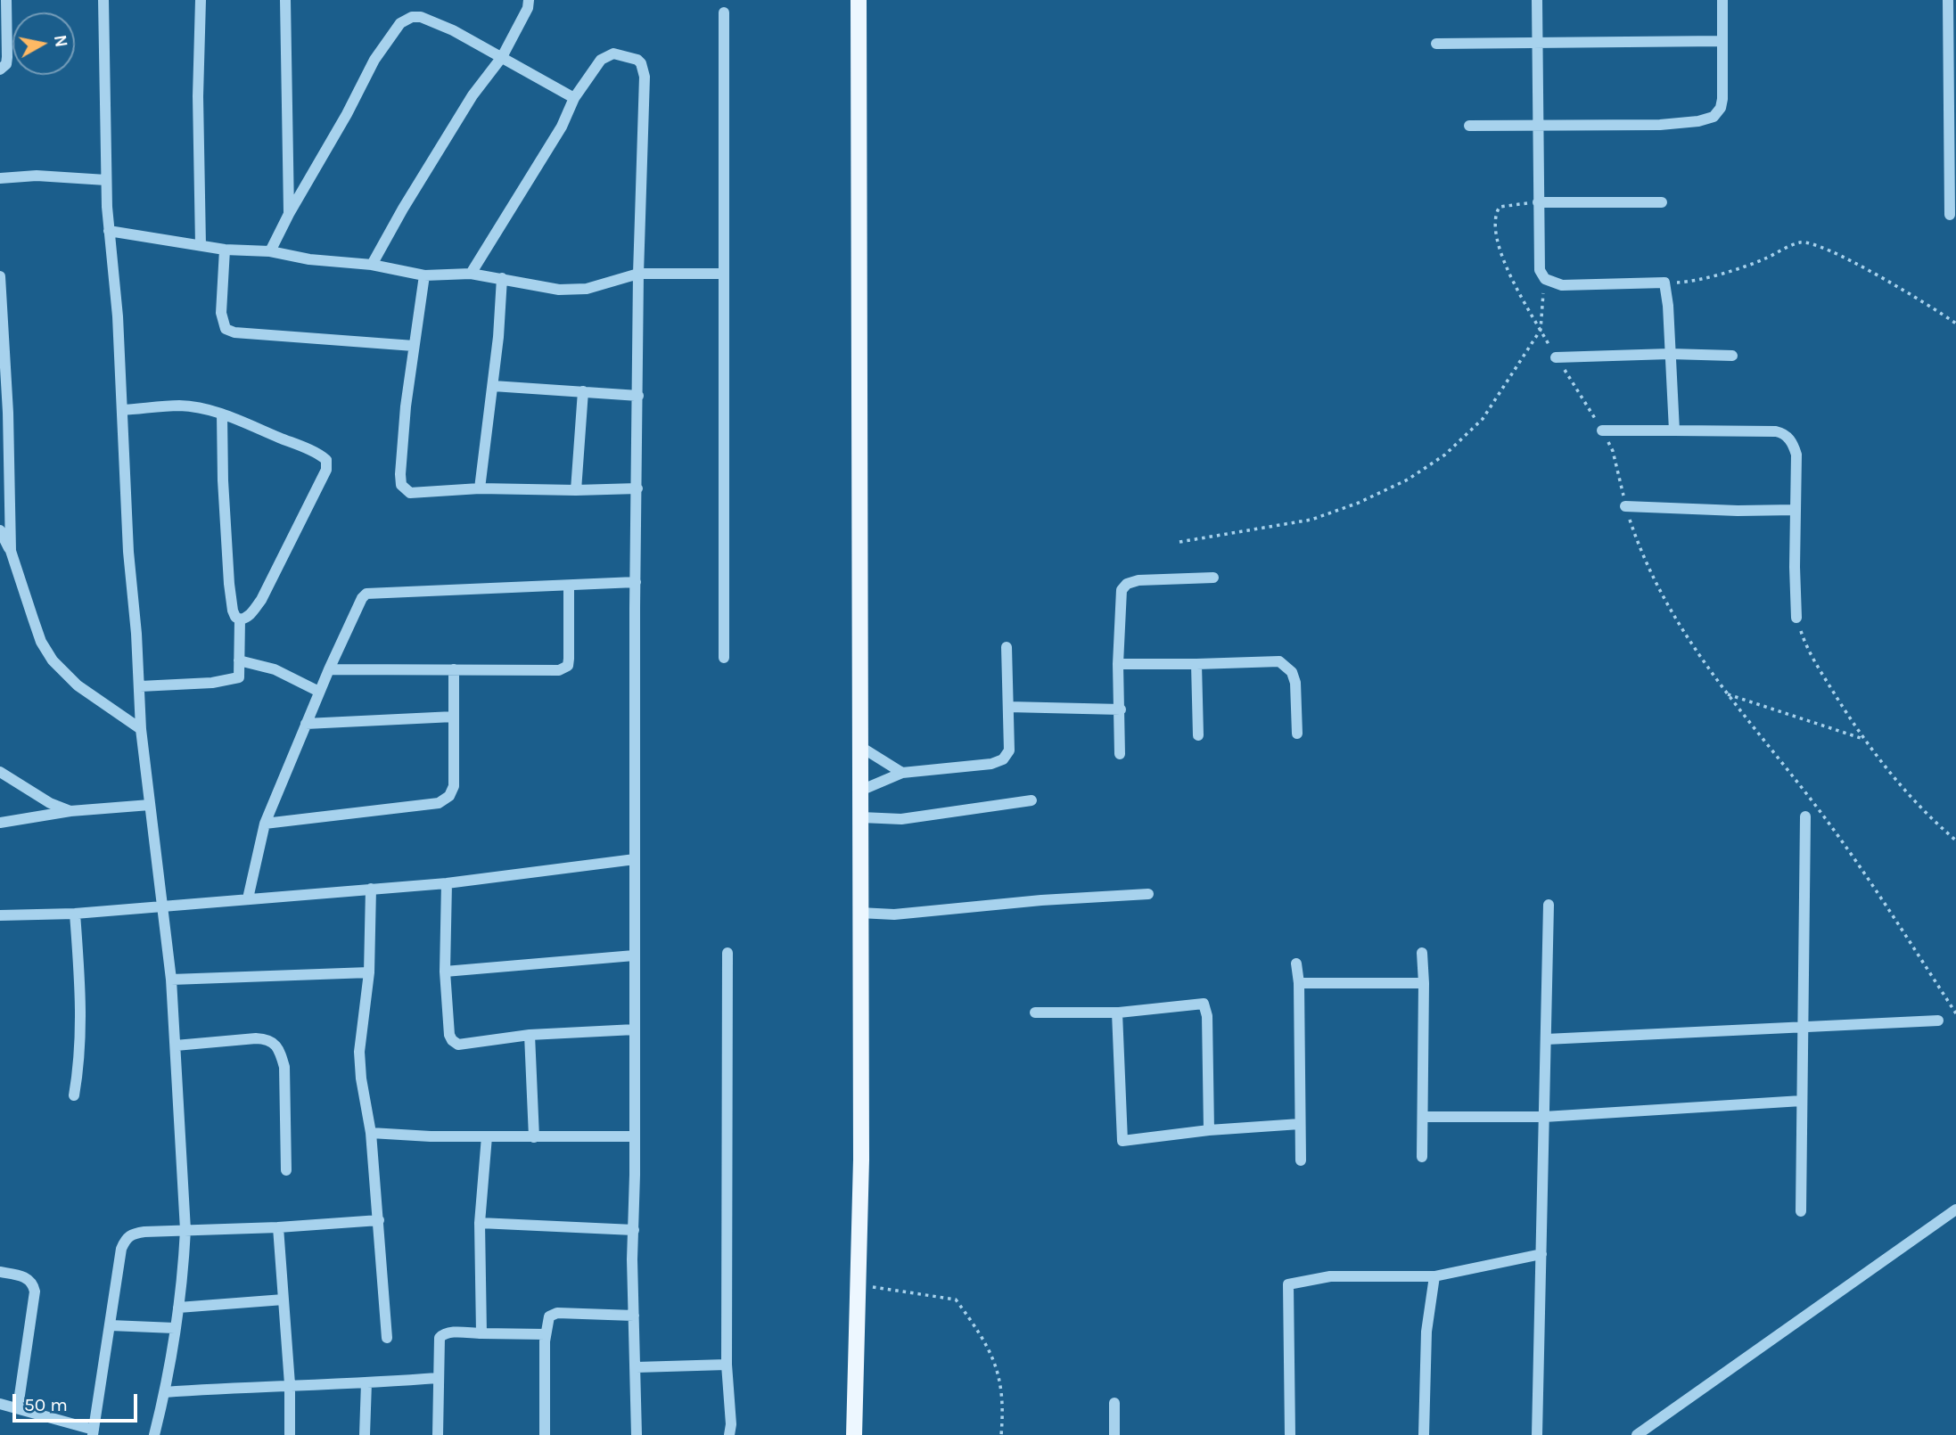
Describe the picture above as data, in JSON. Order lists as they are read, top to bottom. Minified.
{"scale_bar":"50 m","north":"right"}
